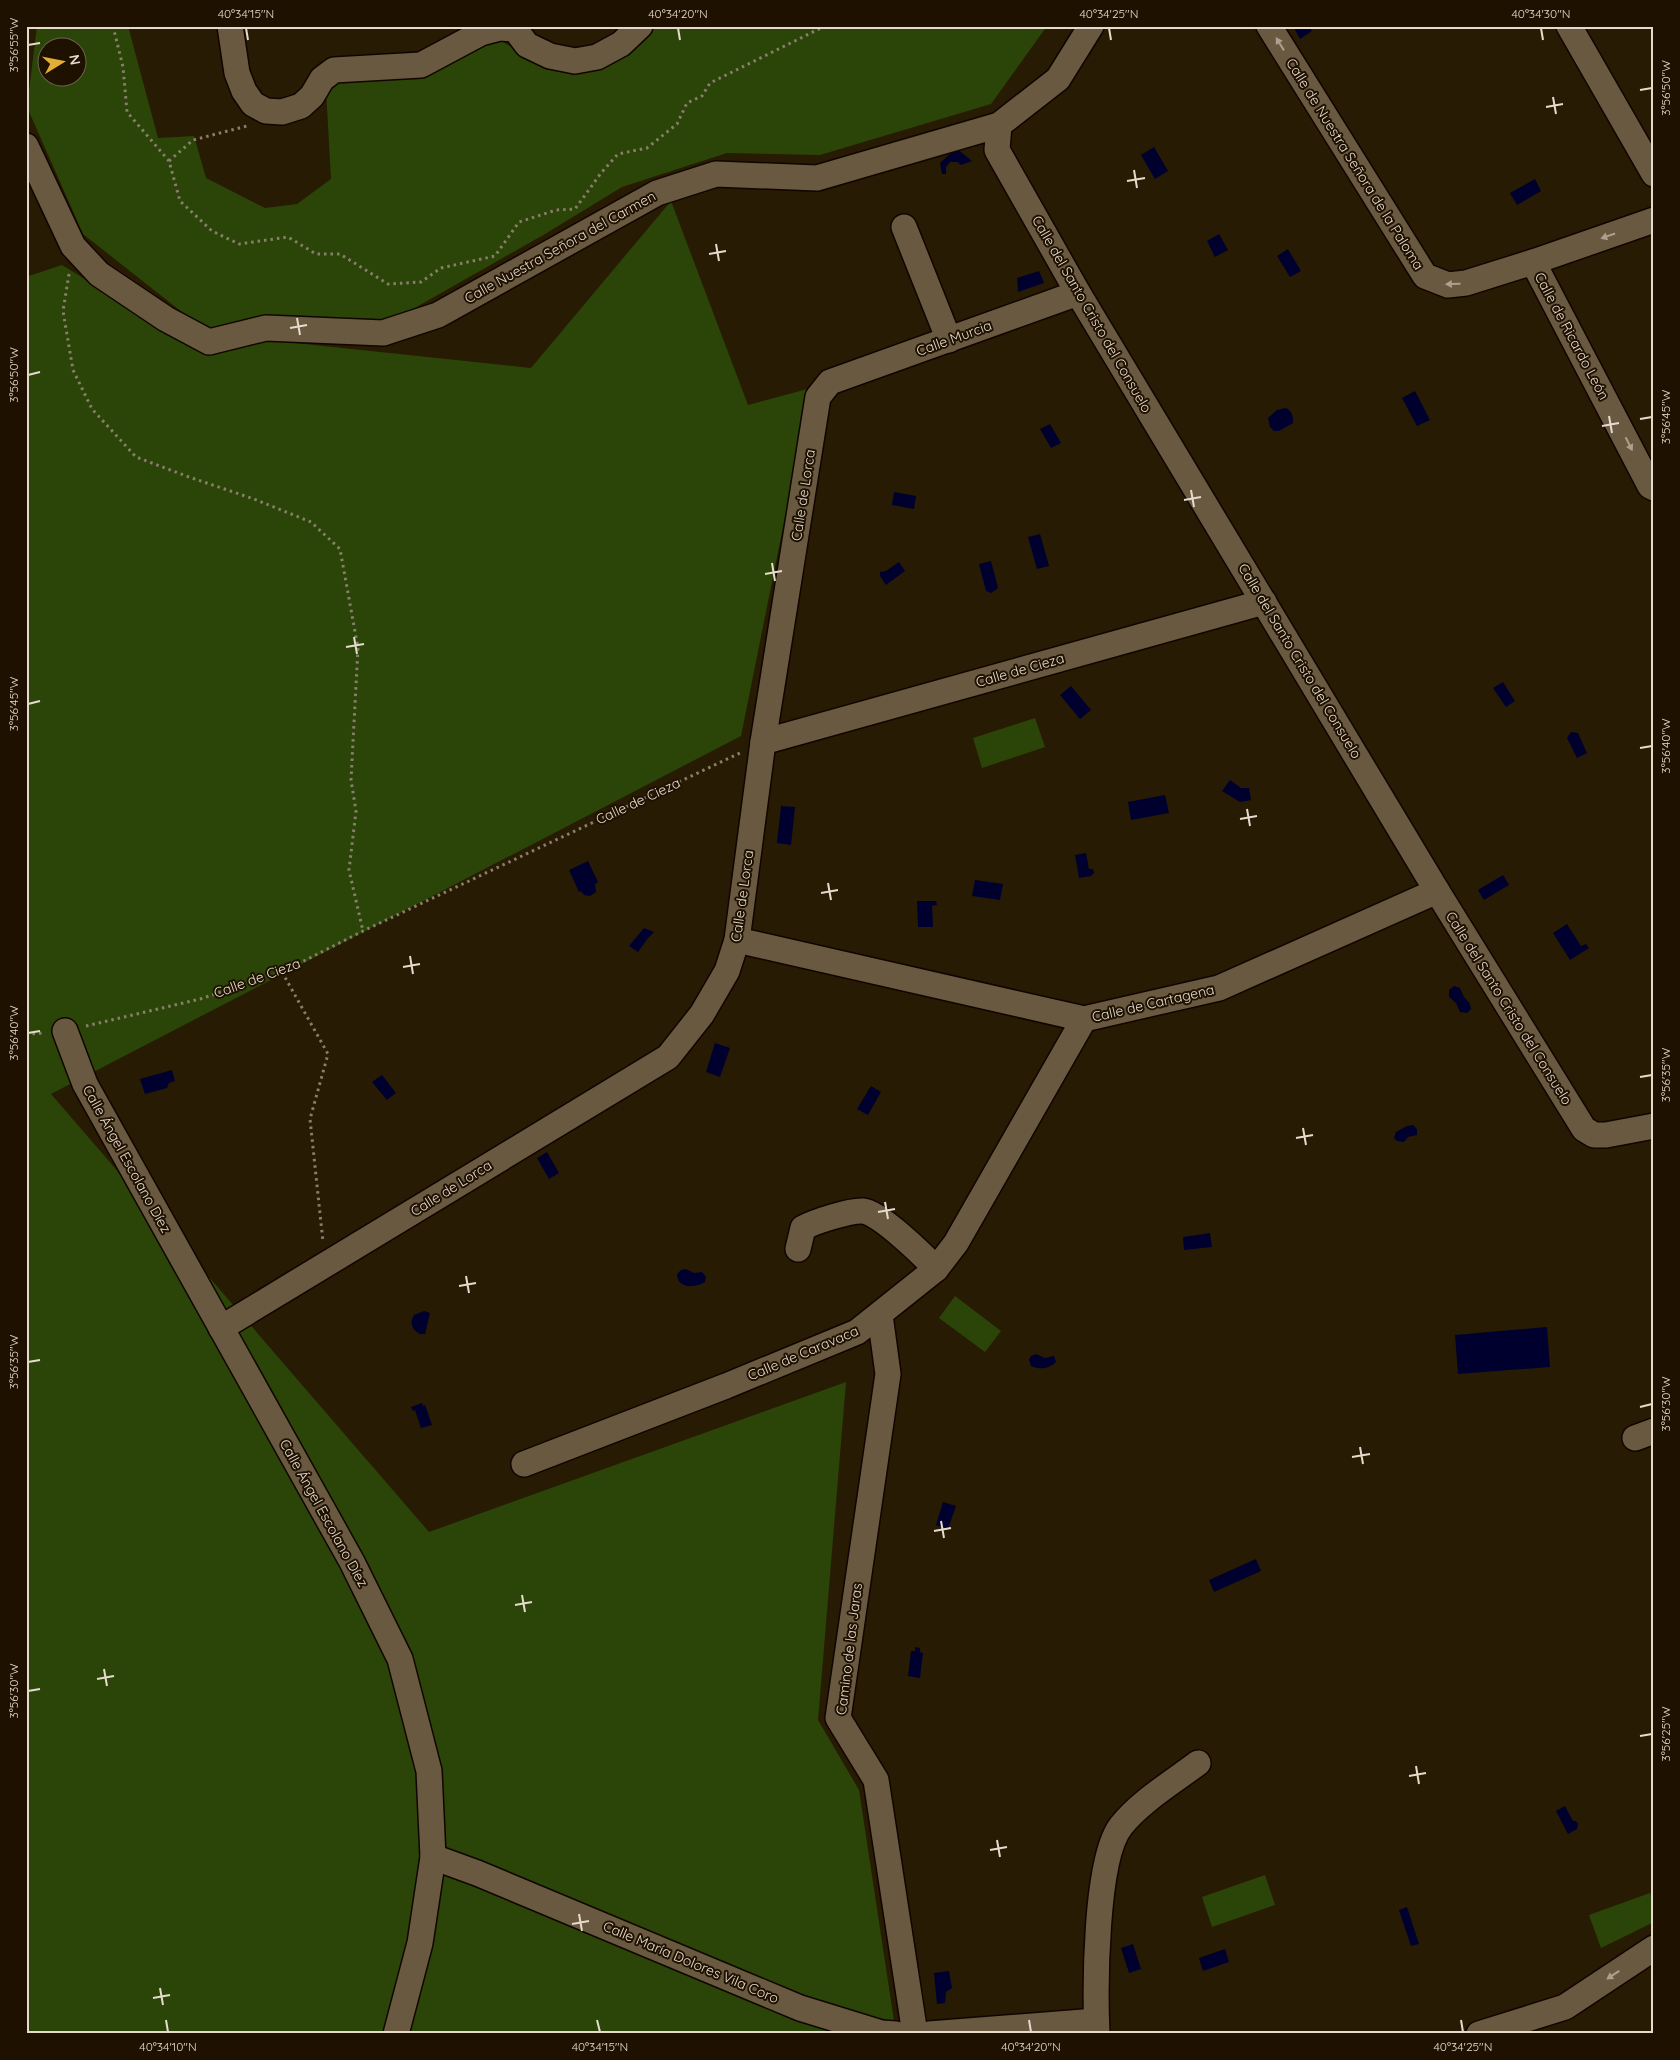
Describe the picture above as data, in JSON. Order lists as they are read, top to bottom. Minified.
{"streets":{"street":["Calle de Nuestra Señora de la Paloma","Calle Nuestra Señora del Carmen","Calle del Santo Cristo del Consuelo","Calle de Ricardo León","Calle Murcia","Calle de Lorca","Calle de Cieza","Calle de Cartagena","Calle Ángel Escolano Díez","Calle de Caravaca","Camino de las Jaras","Calle María Dolores Vila Coro"]},"crossings":[["Calle de Nuestra Señora de la Paloma","Calle de Ricardo León"],["Calle Nuestra Señora del Carmen","Calle del Santo Cristo del Consuelo"],["Calle del Santo Cristo del Consuelo","Calle Murcia"],["Calle del Santo Cristo del Consuelo","Calle de Cieza"],["Calle del Santo Cristo del Consuelo","Calle de Cartagena"],["Calle Murcia","Calle de Lorca"],["Calle de Lorca","Calle de Cieza"],["Calle de Lorca","Calle de Cartagena"],["Calle de Lorca","Calle Ángel Escolano Díez"],["Calle de Cieza","Calle Ángel Escolano Díez"],["Calle de Cartagena","Calle de Caravaca"],["Calle Ángel Escolano Díez","Calle María Dolores Vila Coro"],["Calle de Caravaca","Camino de las Jaras"]],"one_way":["Calle de Nuestra Señora de la Paloma","Calle de Ricardo León"],"north":"right","coordinates":["40°34'15\"N","40°34'20\"N","40°34'25\"N","40°34'30\"N","3°56'55\"W","3°56'50\"W","3°56'45\"W","3°56'40\"W","3°56'35\"W","3°56'30\"W","3°56'25\"W","40°34'10\"N"]}
